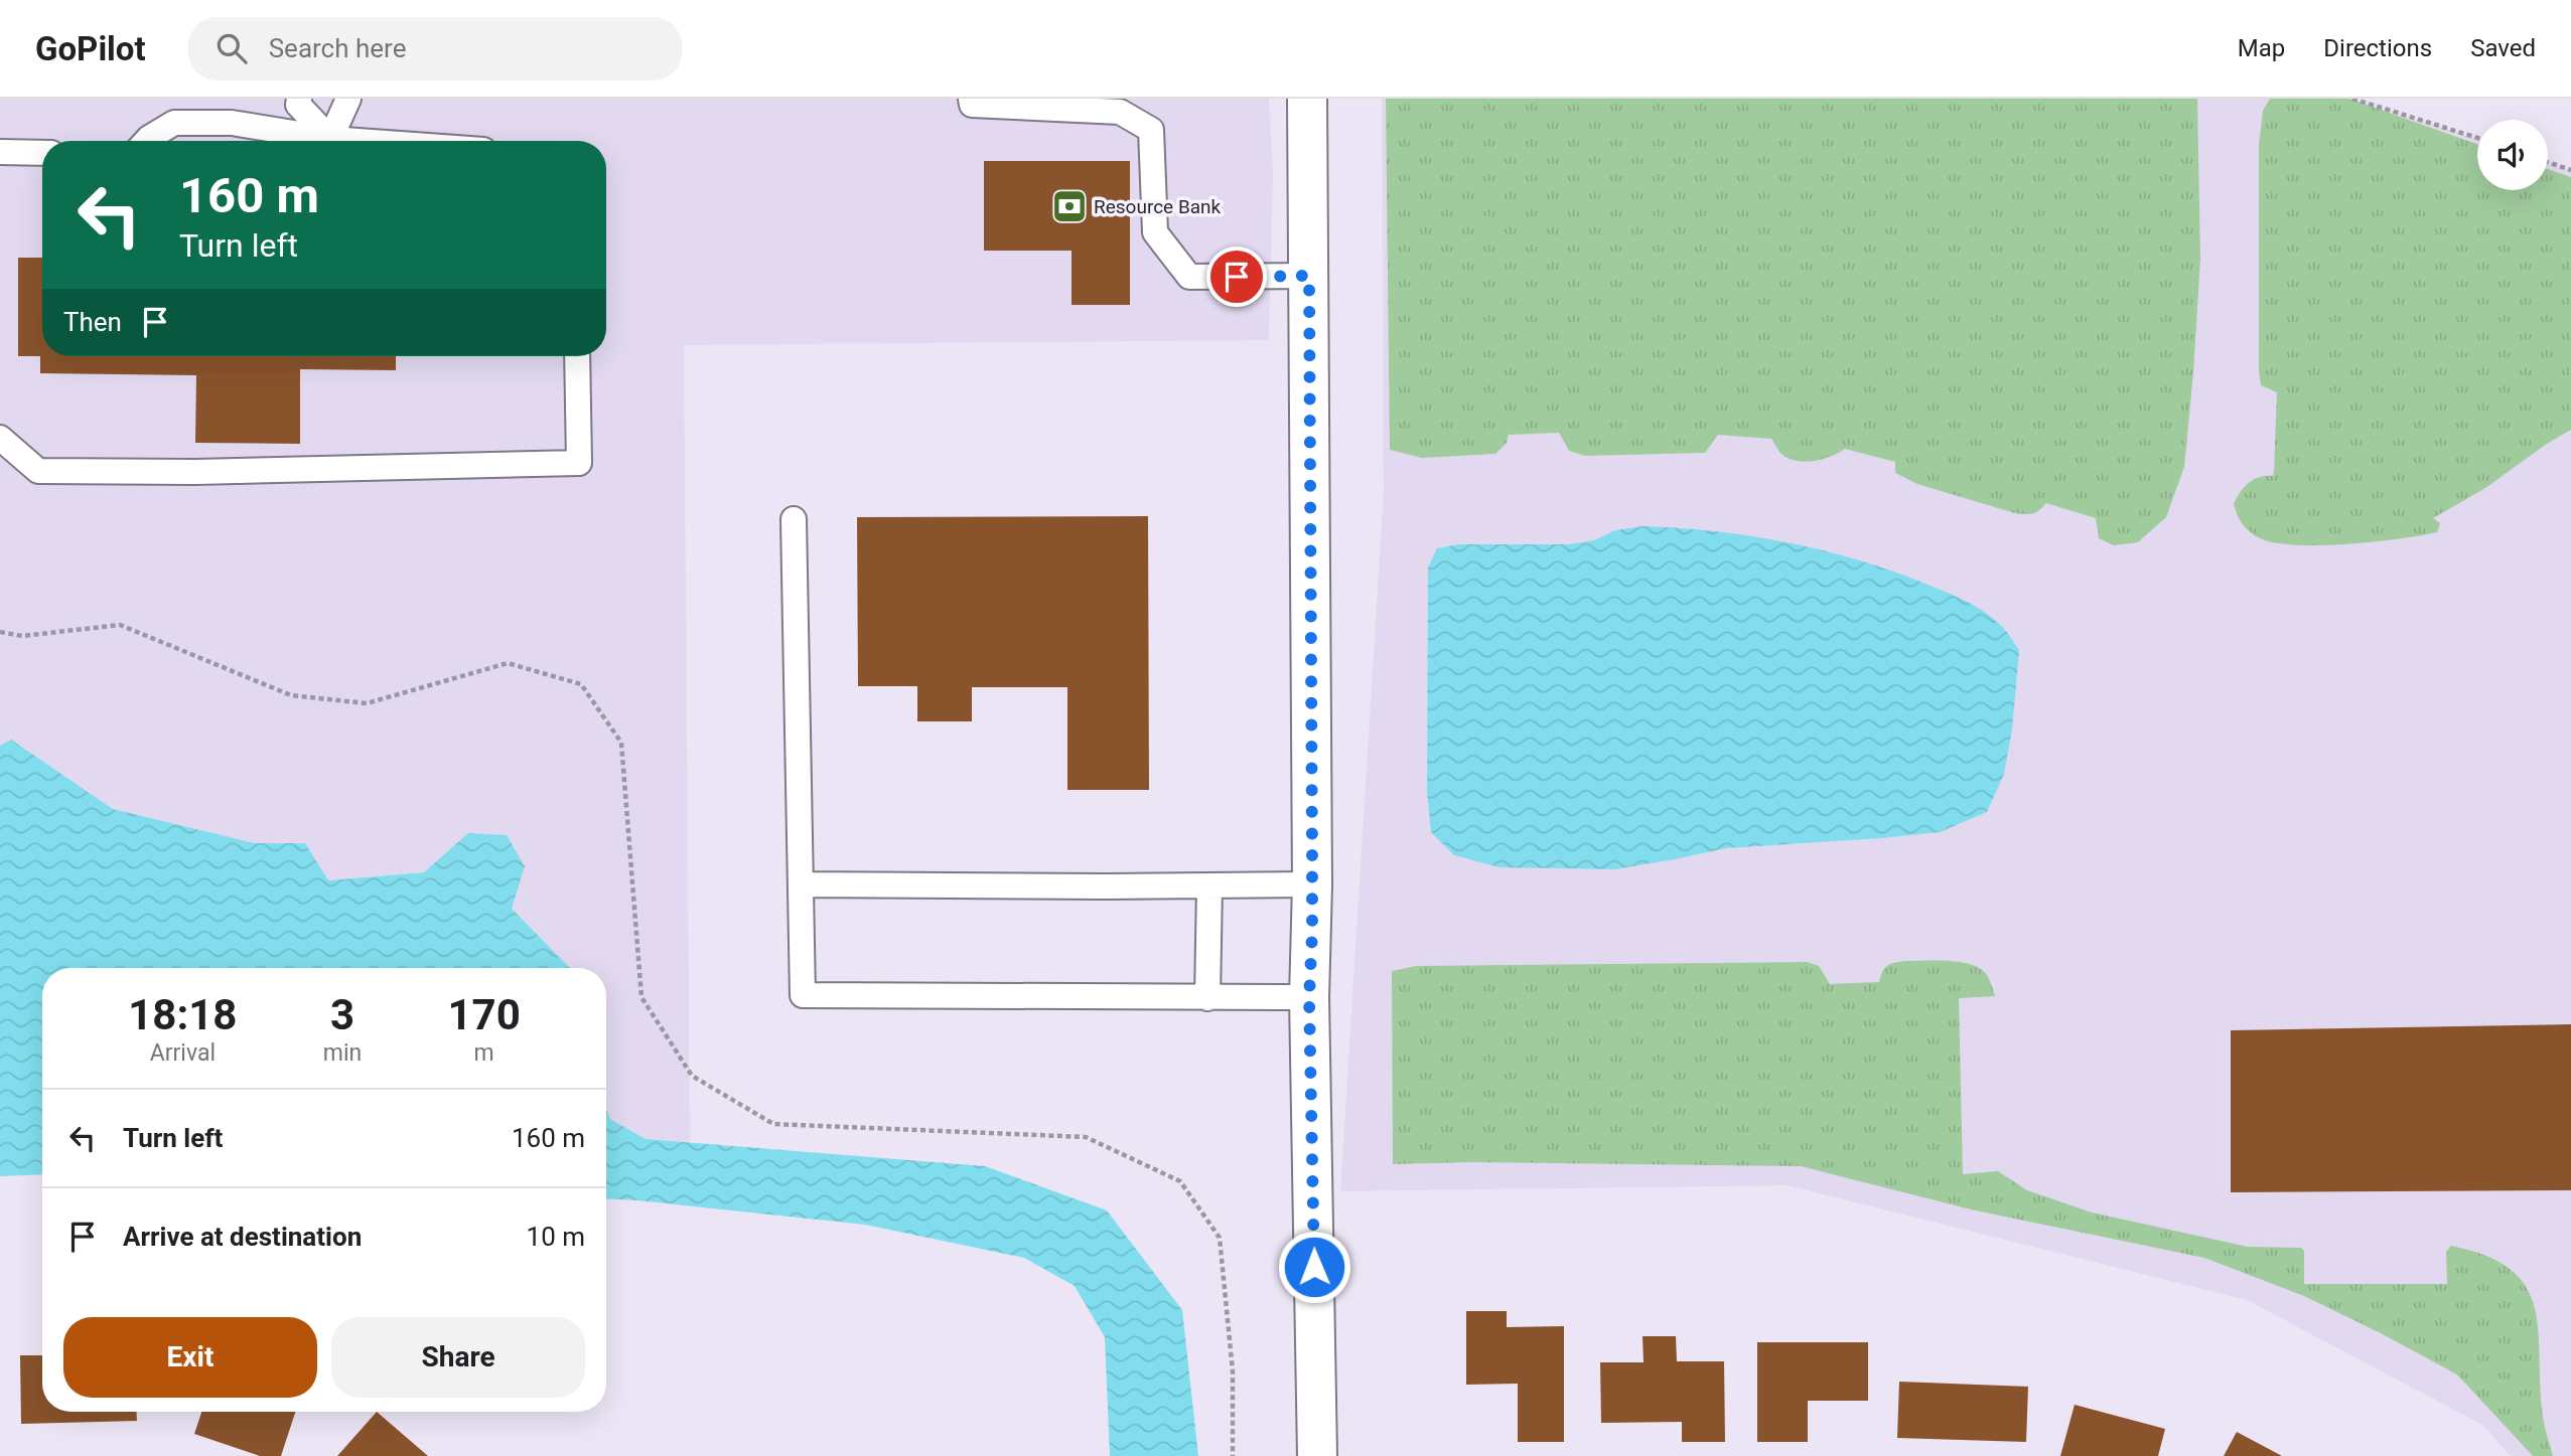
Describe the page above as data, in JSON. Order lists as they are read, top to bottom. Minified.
{"places":{"bank":["Resource Bank"]},"page":{"header":"GoPilot","search":"Search here","nav":["Map","Directions","Saved"],"turn":["160 m","Turn left"],"then":"Then","eta":["18:18","Arrival","3","min","170","m"],"list":[{"name":"Turn left","value":"160 m"},{"name":"Arrive at destination","value":"10 m"}],"buttons":["Exit","Share"]}}
